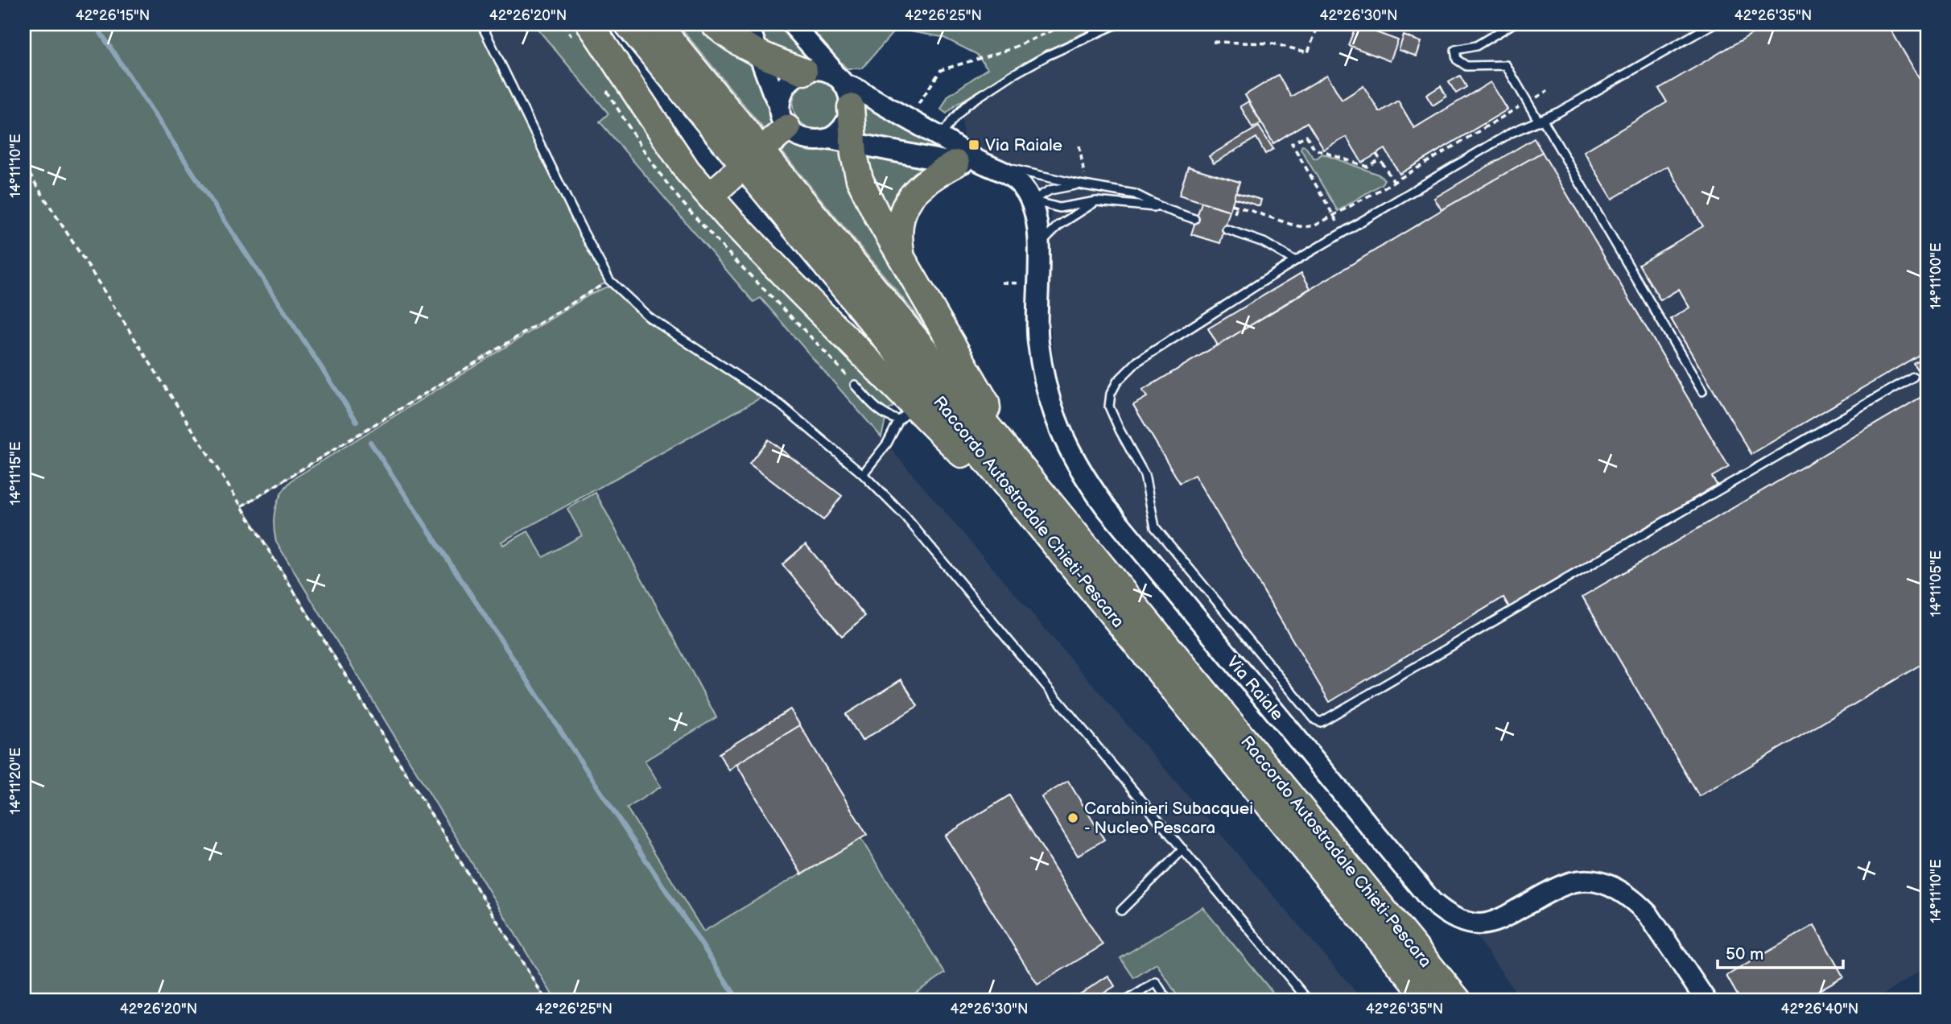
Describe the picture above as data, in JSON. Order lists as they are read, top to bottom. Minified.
{"streets":{"highway":["Raccordo Autostradale Chieti-Pescara"],"street":["Via Raiale"]},"places":{"transit":["Via Raiale"],"other":["Carabinieri Subacquei - Nucleo Pescara"]},"scale_bar":"50 m","coordinates":["42°26'15\"N","42°26'20\"N","42°26'25\"N","42°26'30\"N","42°26'35\"N","14°11'10\"E","14°11'00\"E","14°11'15\"E","14°11'05\"E","14°11'20\"E","42°26'40\"N"]}
